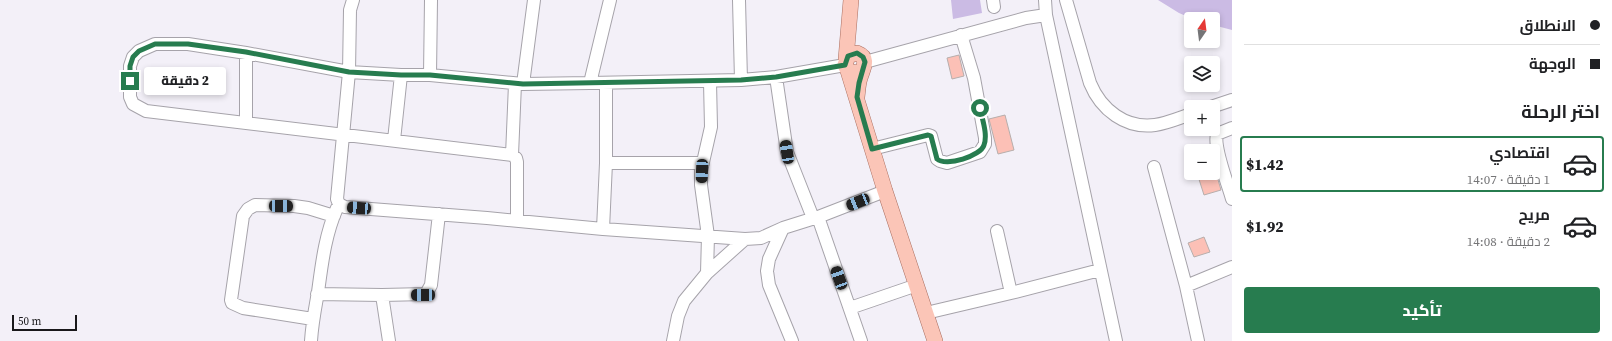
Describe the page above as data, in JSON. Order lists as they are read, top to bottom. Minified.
{"scale_bar":"50 m","north":"top","page":{"banner":["الانطلاق","الوجهة"],"map_buttons":["+","−"],"bubble":"2 دقيقة","heading":"اختر الرحلة","list":[{"name":"اقتصادي","note":"1 دقيقة · 14:07","value":"$1.42"},{"name":"مريح","note":"2 دقيقة · 14:08","value":"$1.92"}],"buttons":"تأكيد","scale":"50 m"}}
